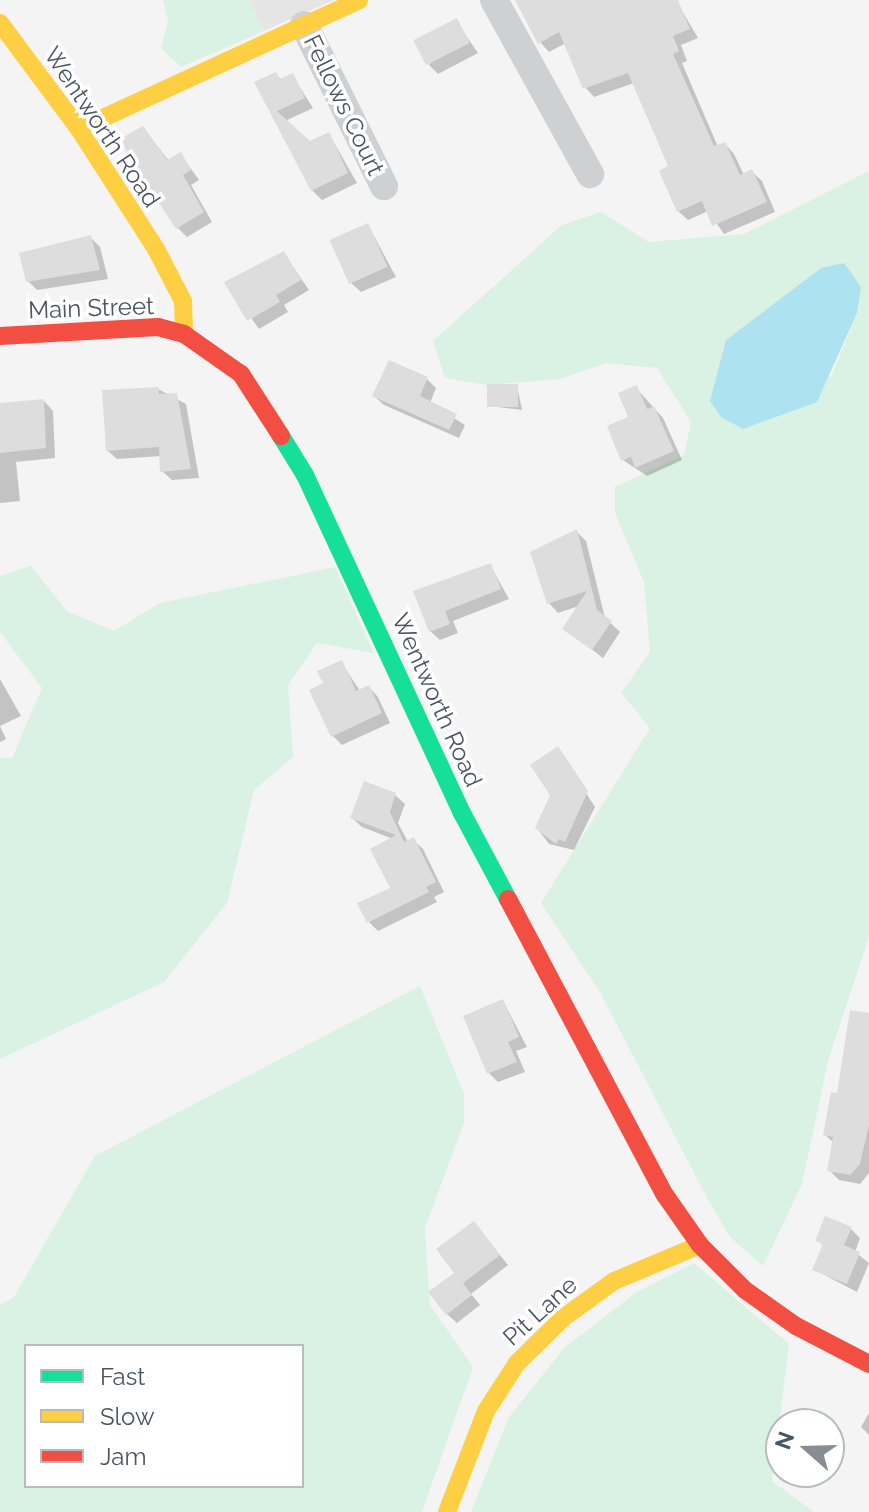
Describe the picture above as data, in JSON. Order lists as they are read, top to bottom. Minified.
{"streets":{"main road":["Wentworth Road","Main Street","Pit Lane"],"street":["Fellows Court"]},"crossings":[["Wentworth Road","Main Street"],["Wentworth Road","Pit Lane"]],"legend":["Fast","Slow","Jam"],"north":"left"}
